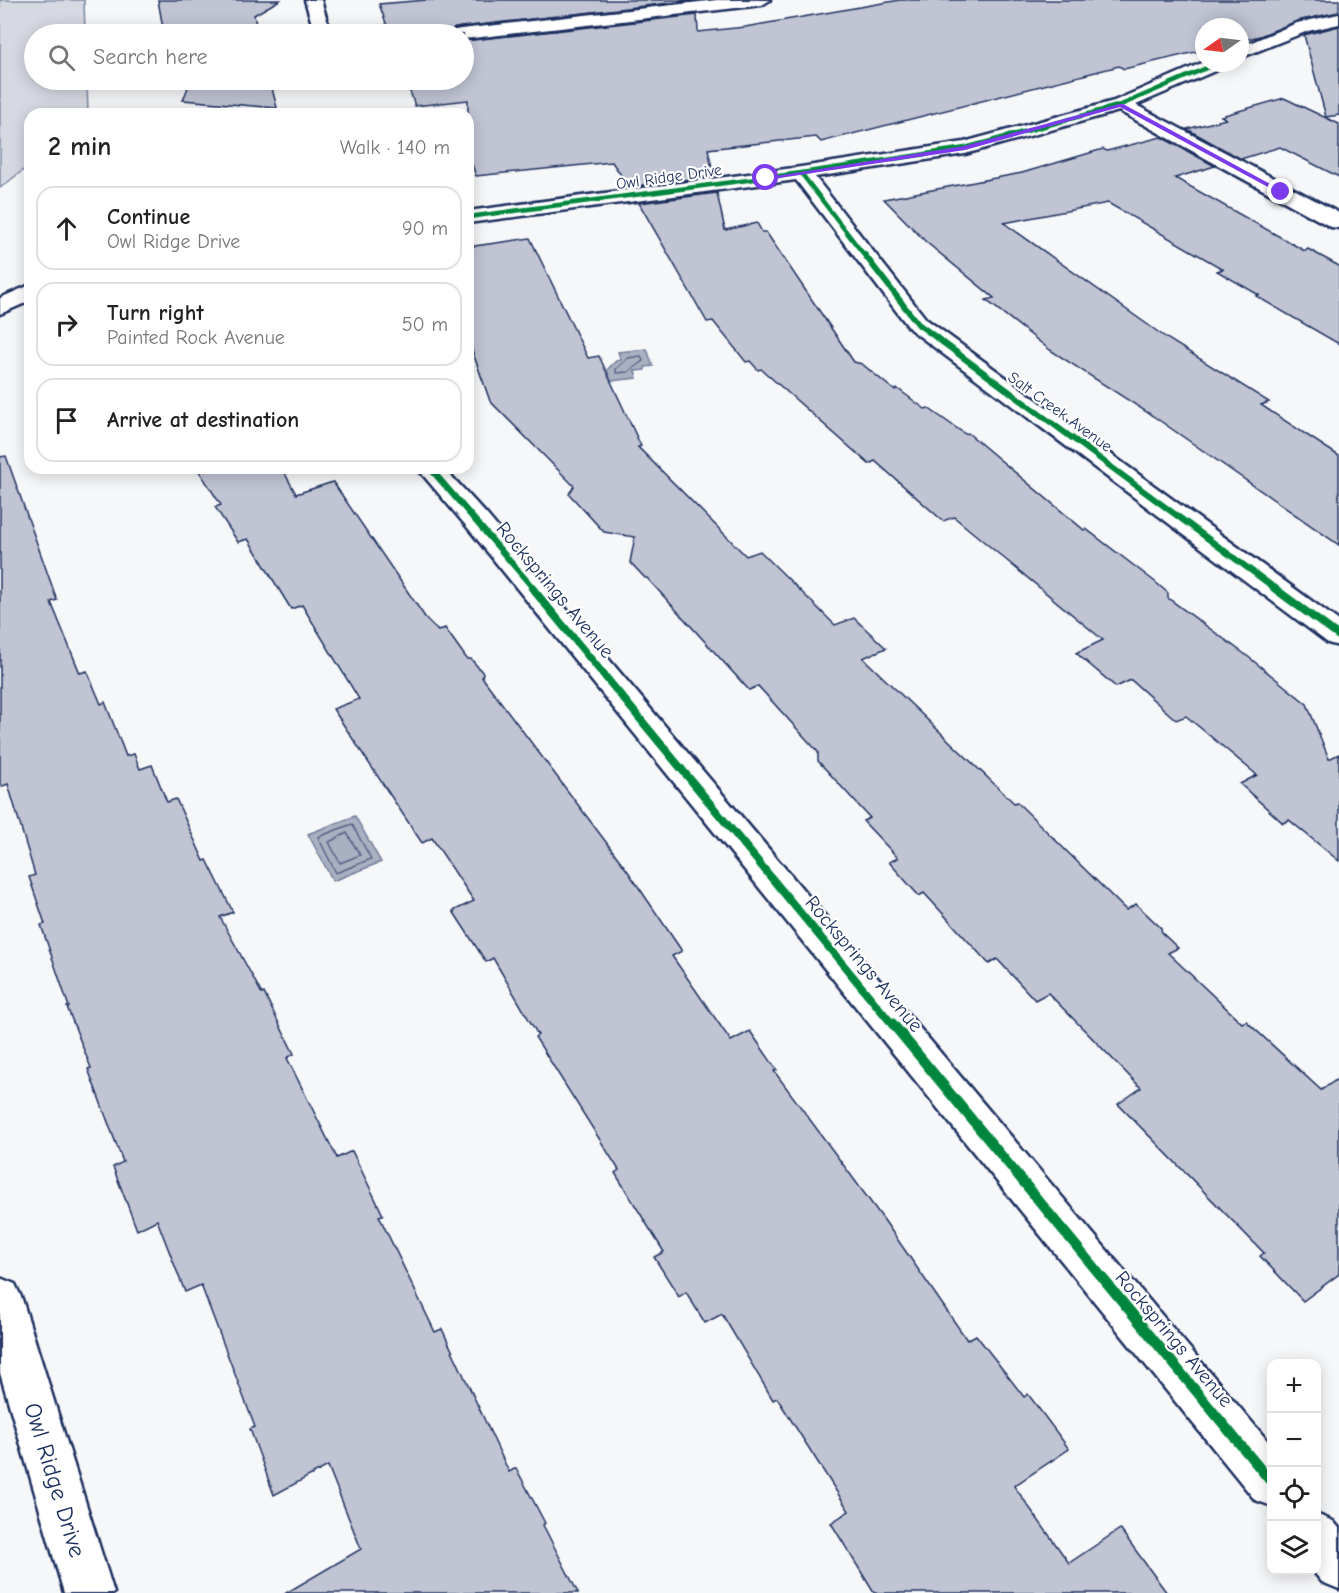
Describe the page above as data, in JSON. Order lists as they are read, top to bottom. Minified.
{"streets":{"street":["Owl Ridge Drive","Salt Creek Avenue","Rocksprings Avenue"]},"crossings":[["Owl Ridge Drive","Salt Creek Avenue"]],"north":"left","page":{"search":"Search here","heading":["2 min","Walk · 140 m"],"list":[["Continue","Owl Ridge Drive","90 m"],["Turn right","Painted Rock Avenue","50 m"],"Arrive at destination"],"map_buttons":["+","−"]}}
